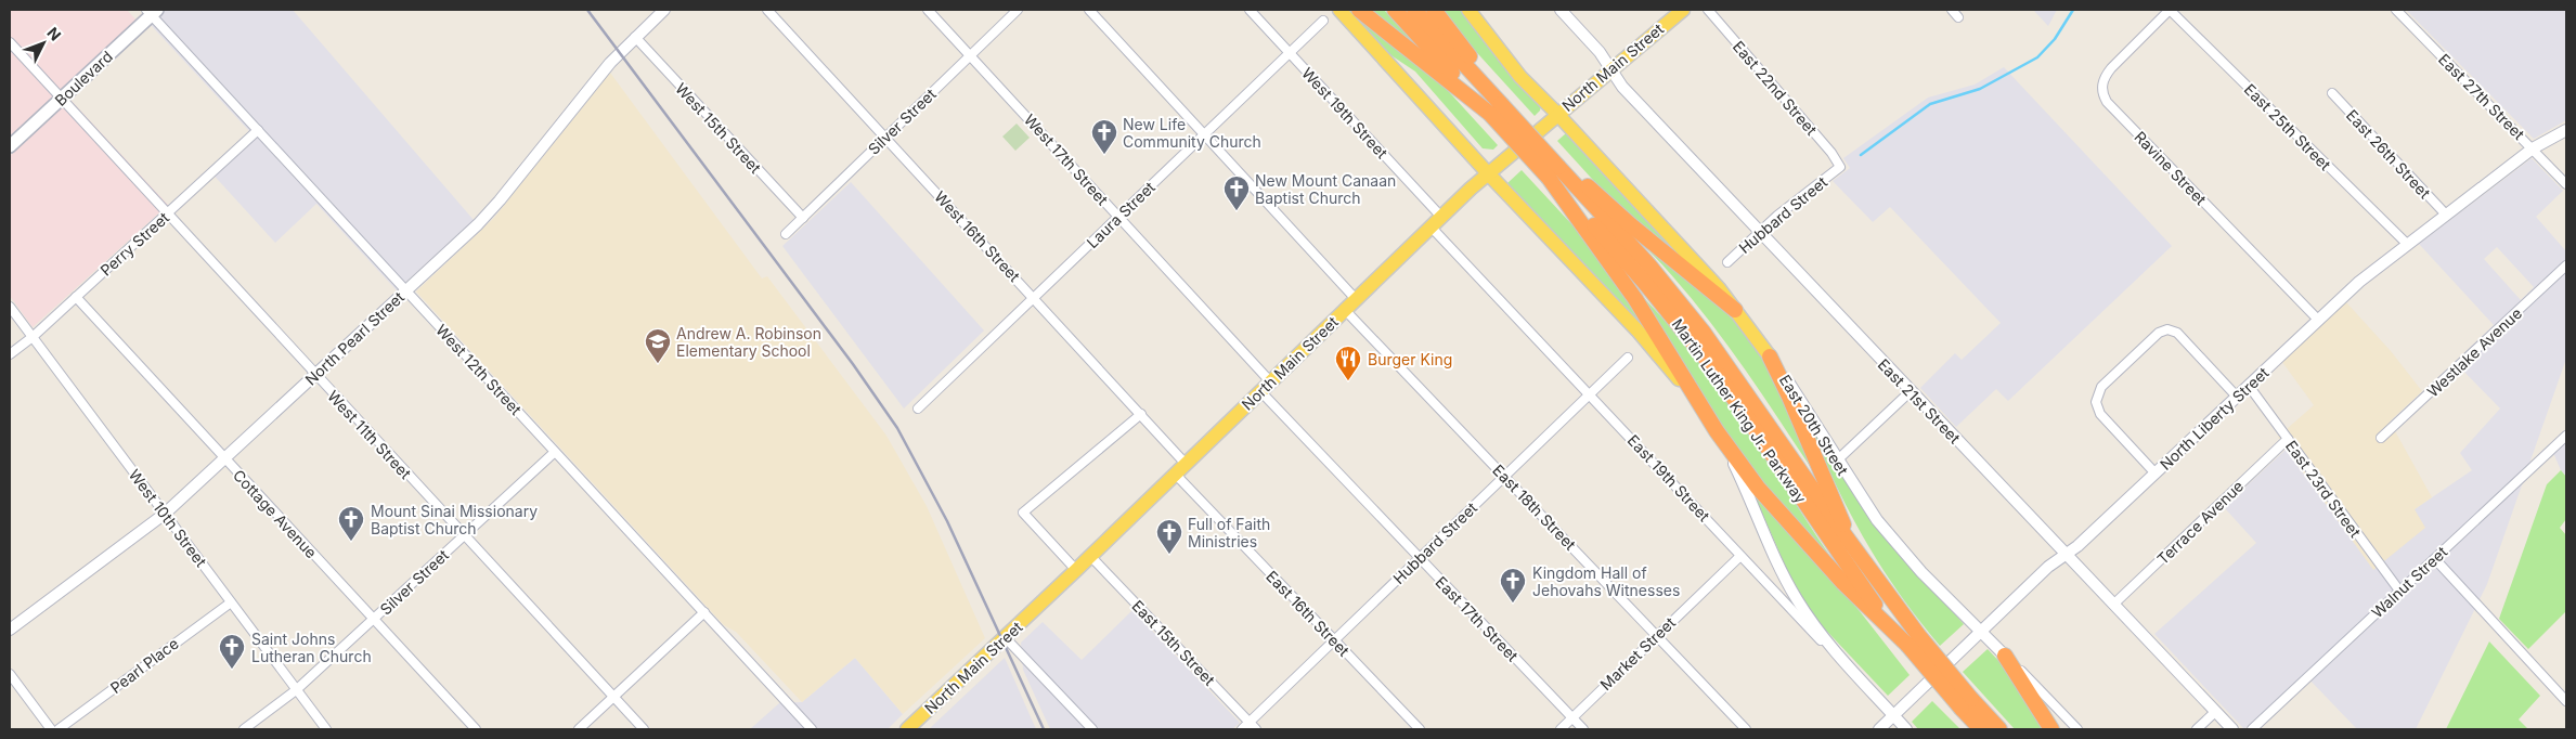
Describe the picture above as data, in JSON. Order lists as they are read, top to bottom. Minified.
{"streets":{"highway":["Martin Luther King Jr. Parkway"],"main road":["North Main Street","Boulevard","East 20th Street"],"street":["East 22nd Street","East 27th Street","West 19th Street","Silver Street","East 25th Street","West 15th Street","East 26th Street","West 17th Street","Ravine Street","Laura Street","Hubbard Street","West 16th Street","Perry Street","North Pearl Street","Westlake Avenue","West 12th Street","East 21st Street","North Liberty Street","West 11th Street","East 19th Street","East 23rd Street","East 18th Street","Cottage Avenue","West 10th Street","Terrace Avenue","Walnut Street","East 16th Street","East 17th Street","East 15th Street","Market Street","Pearl Place"]},"crossings":[["North Main Street","West 19th Street"],["North Main Street","West 17th Street"],["North Main Street","West 16th Street"],["North Main Street","East 21st Street"],["North Main Street","East 20th Street"],["North Main Street","East 19th Street"],["North Main Street","East 18th Street"],["North Main Street","East 16th Street"],["North Main Street","East 17th Street"],["North Main Street","East 15th Street"],["Boulevard","West 12th Street"],["Boulevard","West 11th Street"],["East 22nd Street","Hubbard Street"],["East 27th Street","North Liberty Street"],["West 19th Street","Laura Street"],["Silver Street","West 15th Street"],["Silver Street","West 17th Street"],["Silver Street","West 16th Street"],["Silver Street","West 12th Street"],["Silver Street","West 11th Street"],["Silver Street","Cottage Avenue"],["Silver Street","West 10th Street"],["East 25th Street","Ravine Street"],["East 25th Street","North Liberty Street"],["West 15th Street","North Pearl Street"],["East 26th Street","North Liberty Street"],["West 17th Street","Laura Street"],["West 17th Street","East 17th Street"],["Ravine Street","North Liberty Street"],["Laura Street","West 16th Street"],["Hubbard Street","East 21st Street"],["Hubbard Street","East 19th Street"],["Hubbard Street","East 18th Street"],["Hubbard Street","East 16th Street"],["Hubbard Street","East 17th Street"],["Hubbard Street","East 15th Street"],["Perry Street","West 12th Street"],["Perry Street","West 11th Street"],["Perry Street","Cottage Avenue"],["Perry Street","West 10th Street"],["North Pearl Street","West 12th Street"],["North Pearl Street","West 11th Street"],["North Pearl Street","Cottage Avenue"],["North Pearl Street","West 10th Street"],["East 21st Street","North Liberty Street"],["East 21st Street","Terrace Avenue"],["North Liberty Street","East 20th Street"],["North Liberty Street","East 19th Street"],["North Liberty Street","East 23rd Street"],["East 19th Street","Market Street"],["East 23rd Street","Terrace Avenue"],["East 23rd Street","Walnut Street"],["East 18th Street","Market Street"],["West 10th Street","Pearl Place"],["East 17th Street","Market Street"]],"places":{"church":["New Life Community Church","New Mount Canaan Baptist Church","Mount Sinai Missionary Baptist Church","Full of Faith Ministries","Kingdom Hall of Jehovahs Witnesses","Saint Johns Lutheran Church"],"school or university":["Andrew A. Robinson Elementary School"],"restaurant":["Burger King"]},"north":"top right"}
